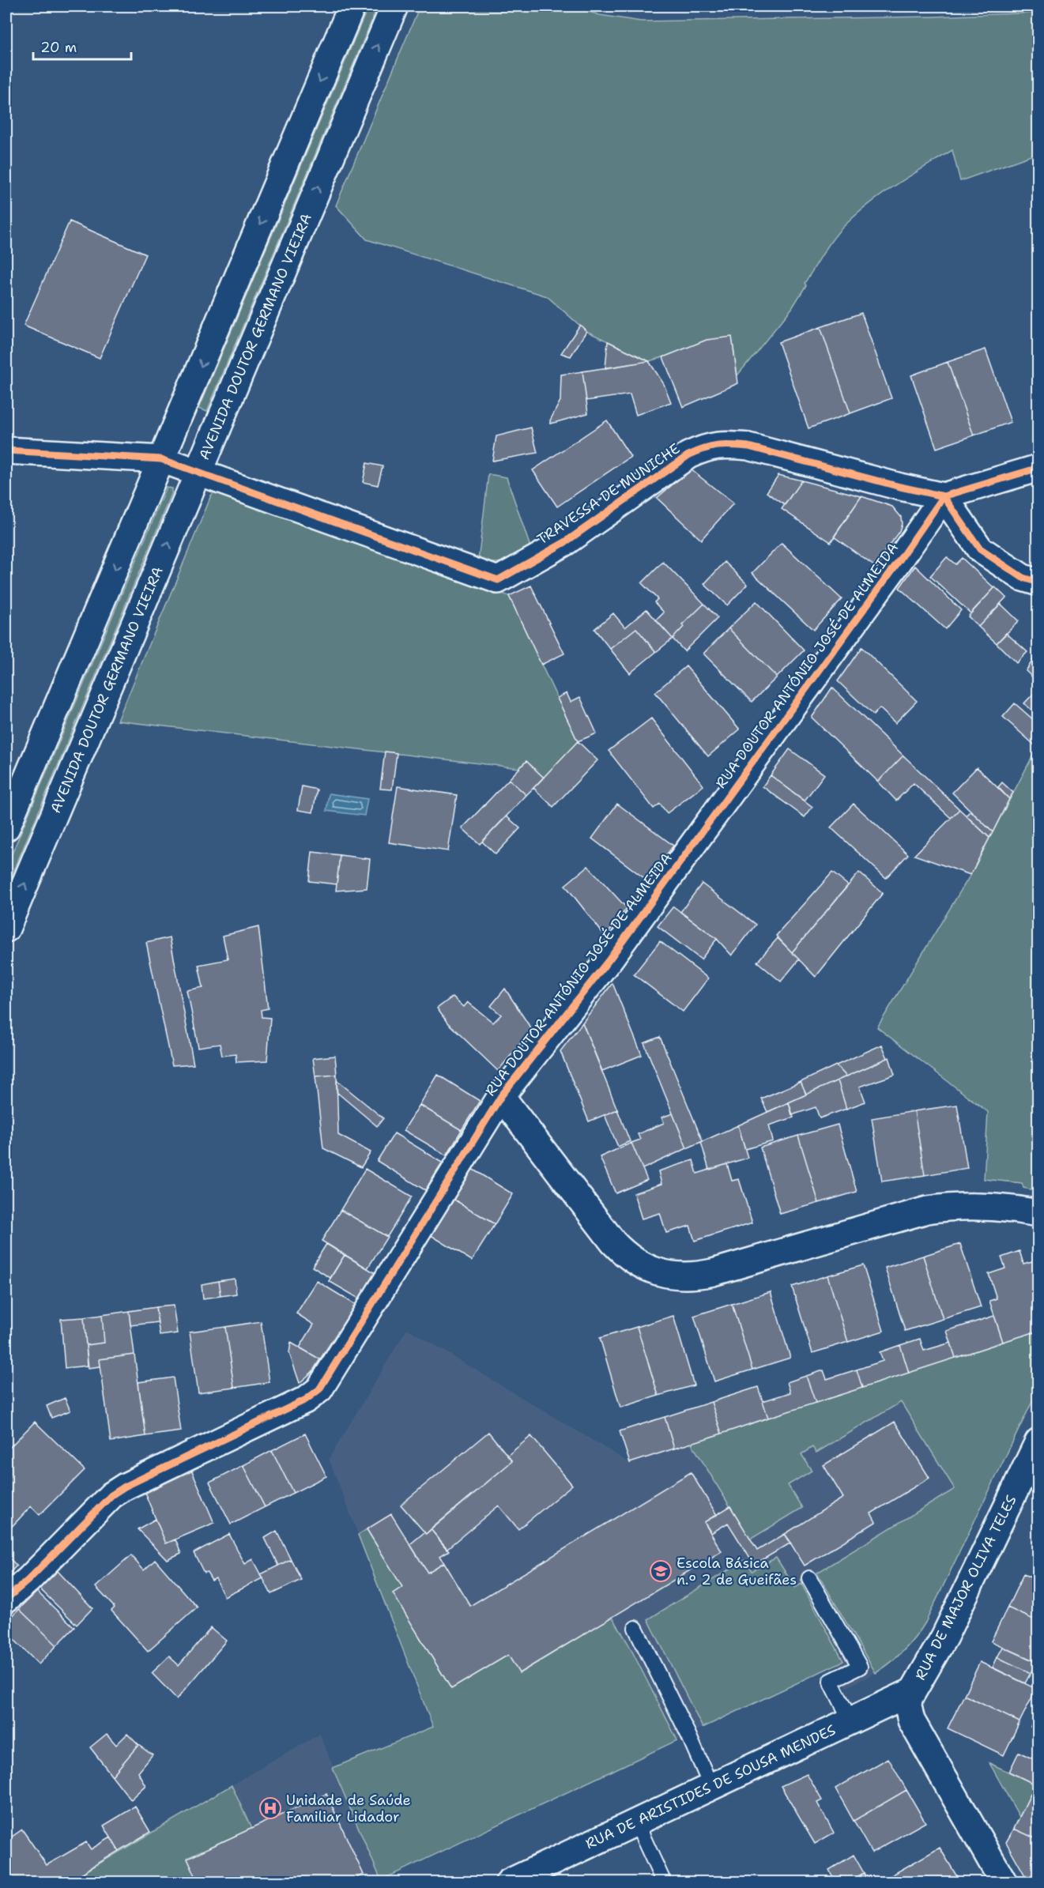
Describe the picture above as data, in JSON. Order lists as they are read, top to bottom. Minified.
{"streets":{"street":["AVENIDA DOUTOR GERMANO VIEIRA","TRAVESSA DE MUNICHE","RUA DOUTOR ANTÓNIO JOSÉ DE ALMEIDA","RUA DE MAJOR OLIVA TELES","RUA DE ARISTIDES DE SOUSA MENDES"]},"crossings":[["AVENIDA DOUTOR GERMANO VIEIRA","TRAVESSA DE MUNICHE"],["TRAVESSA DE MUNICHE","RUA DOUTOR ANTÓNIO JOSÉ DE ALMEIDA"],["RUA DE MAJOR OLIVA TELES","RUA DE ARISTIDES DE SOUSA MENDES"]],"places":{"school or university":["Escola Básica n.º 2 de Gueifães"],"hospital":["Unidade de Saúde Familiar Lidador"]},"scale_bar":"20 m"}
